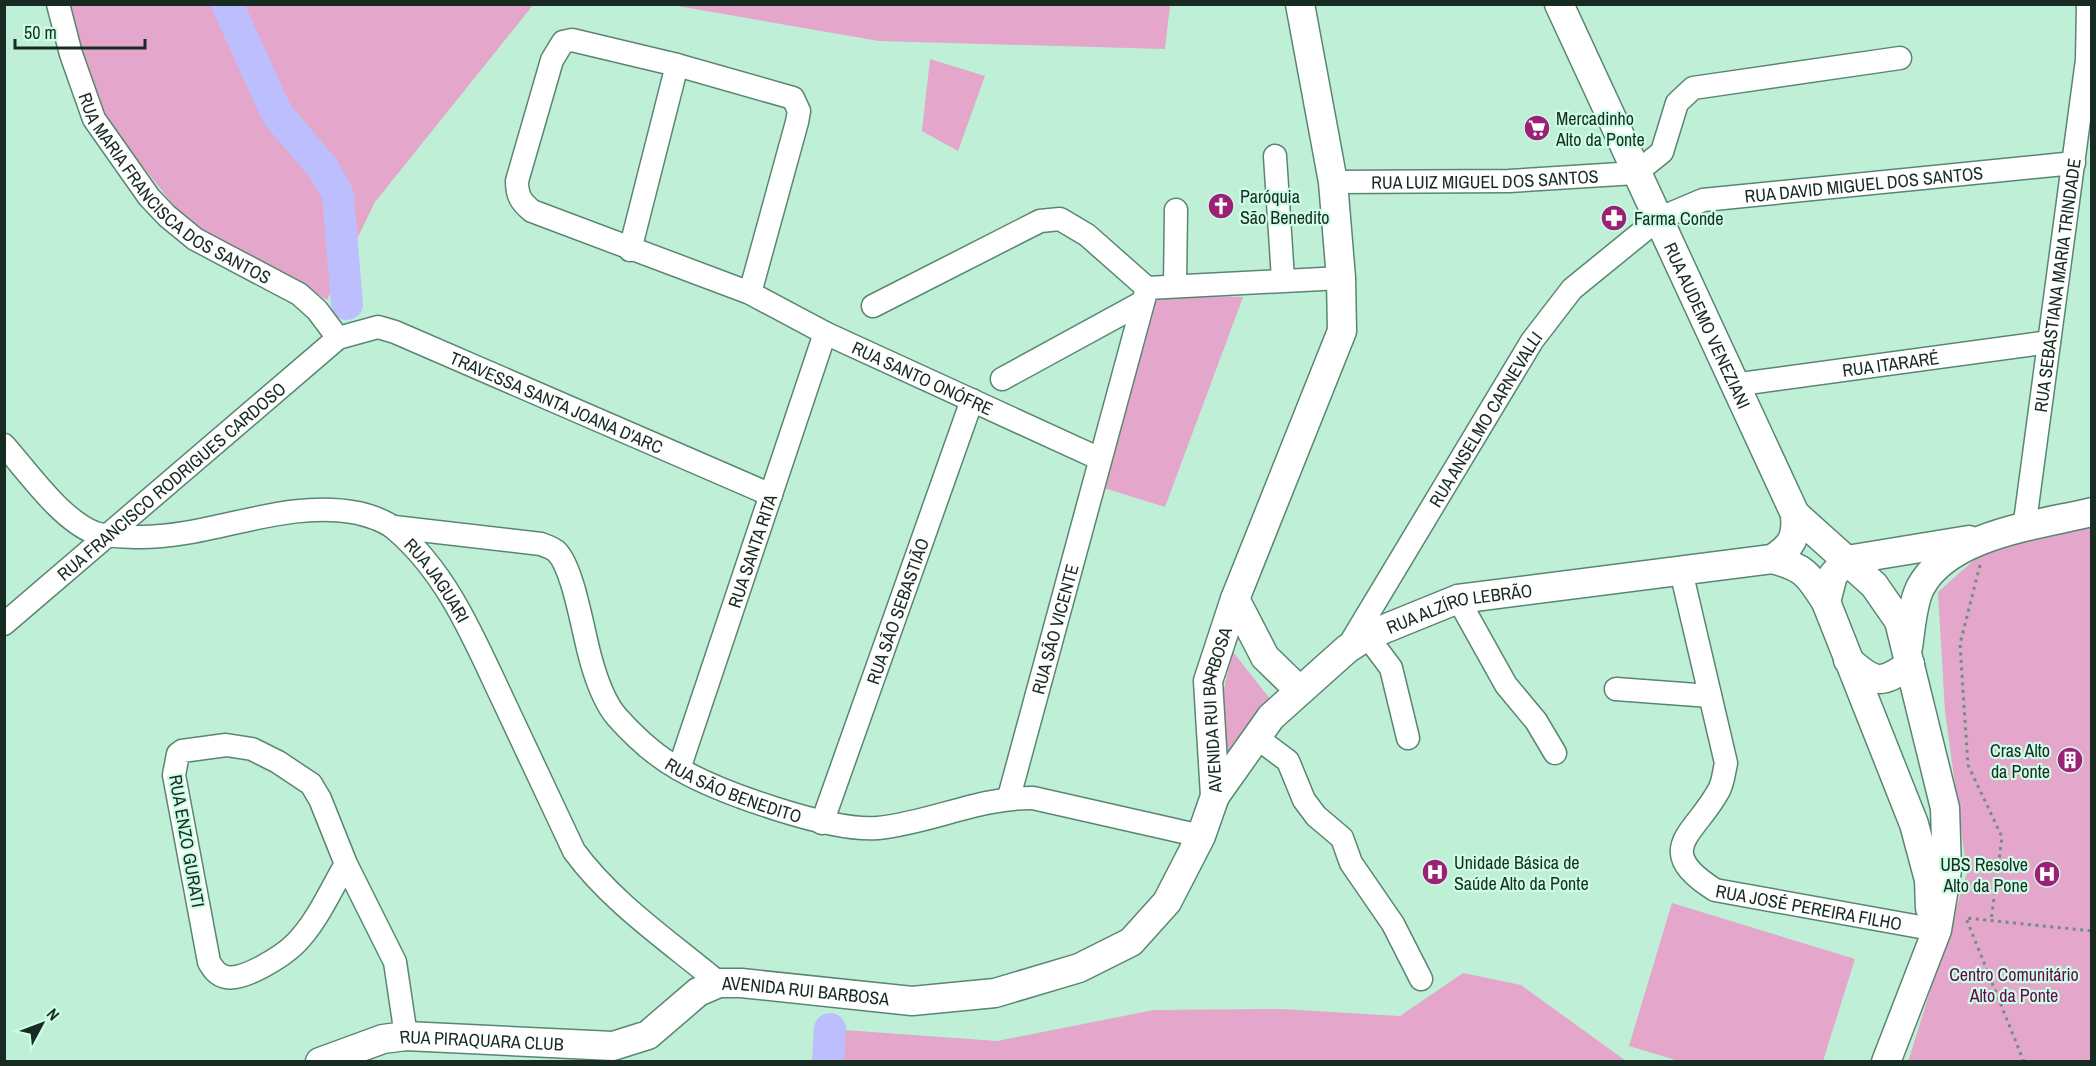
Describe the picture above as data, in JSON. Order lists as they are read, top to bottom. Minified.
{"streets":{"main road":["RUA AUDEMO VENEZIANI","RUA ALZÍRO LEBRÃO","AVENIDA RUI BARBOSA","RUA PIRAQUARA CLUB"],"street":["RUA LUIZ MIGUEL DOS SANTOS","RUA MARIA FRANCISCA DOS SANTOS","RUA DAVID MIGUEL DOS SANTOS","RUA SEBASTIANA MARIA TRINDADE","RUA ITARARÉ","RUA SANTO ONÓFRE","TRAVESSA SANTA JOANA D'ARC","RUA ANSELMO CARNEVALLI","RUA FRANCISCO RODRIGUES CARDOSO","RUA SANTA RITA","RUA JAGUARI","RUA SÃO SEBASTIÃO","RUA SÃO VICENTE","RUA SÃO BENEDITO","RUA ENZO GURATI","RUA JOSÉ PEREIRA FILHO"]},"crossings":[["RUA LUIZ MIGUEL DOS SANTOS","RUA AUDEMO VENEZIANI"],["RUA LUIZ MIGUEL DOS SANTOS","AVENIDA RUI BARBOSA"],["RUA MARIA FRANCISCA DOS SANTOS","TRAVESSA SANTA JOANA D'ARC"],["RUA MARIA FRANCISCA DOS SANTOS","RUA FRANCISCO RODRIGUES CARDOSO"],["RUA DAVID MIGUEL DOS SANTOS","RUA SEBASTIANA MARIA TRINDADE"],["RUA DAVID MIGUEL DOS SANTOS","RUA AUDEMO VENEZIANI"],["RUA DAVID MIGUEL DOS SANTOS","RUA ANSELMO CARNEVALLI"],["RUA SEBASTIANA MARIA TRINDADE","RUA ITARARÉ"],["RUA AUDEMO VENEZIANI","RUA ITARARÉ"],["RUA AUDEMO VENEZIANI","RUA ANSELMO CARNEVALLI"],["RUA AUDEMO VENEZIANI","RUA ALZÍRO LEBRÃO"],["RUA AUDEMO VENEZIANI","RUA JOSÉ PEREIRA FILHO"],["RUA SANTO ONÓFRE","RUA SANTA RITA"],["RUA SANTO ONÓFRE","RUA SÃO SEBASTIÃO"],["RUA SANTO ONÓFRE","RUA SÃO VICENTE"],["TRAVESSA SANTA JOANA D'ARC","RUA FRANCISCO RODRIGUES CARDOSO"],["TRAVESSA SANTA JOANA D'ARC","RUA SANTA RITA"],["RUA ANSELMO CARNEVALLI","RUA ALZÍRO LEBRÃO"],["RUA FRANCISCO RODRIGUES CARDOSO","RUA JAGUARI"],["RUA SANTA RITA","RUA SÃO BENEDITO"],["RUA JAGUARI","AVENIDA RUI BARBOSA"],["RUA JAGUARI","RUA SÃO BENEDITO"],["RUA ALZÍRO LEBRÃO","AVENIDA RUI BARBOSA"],["RUA ALZÍRO LEBRÃO","RUA JOSÉ PEREIRA FILHO"],["RUA SÃO SEBASTIÃO","RUA SÃO BENEDITO"],["RUA SÃO VICENTE","RUA SÃO BENEDITO"],["AVENIDA RUI BARBOSA","RUA SÃO BENEDITO"],["AVENIDA RUI BARBOSA","RUA PIRAQUARA CLUB"],["RUA ENZO GURATI","RUA PIRAQUARA CLUB"]],"parks":["Centro Comunitário Alto da Ponte"],"places":{"supermarket":["Mercadinho Alto da Ponte"],"church":["Paróquia São Benedito"],"pharmacy":["Farma Conde"],"building":["Cras Alto da Ponte"],"hospital":["Unidade Básica de Saúde Alto da Ponte","UBS Resolve Alto da Pone"]},"scale_bar":"50 m","north":"top right"}
